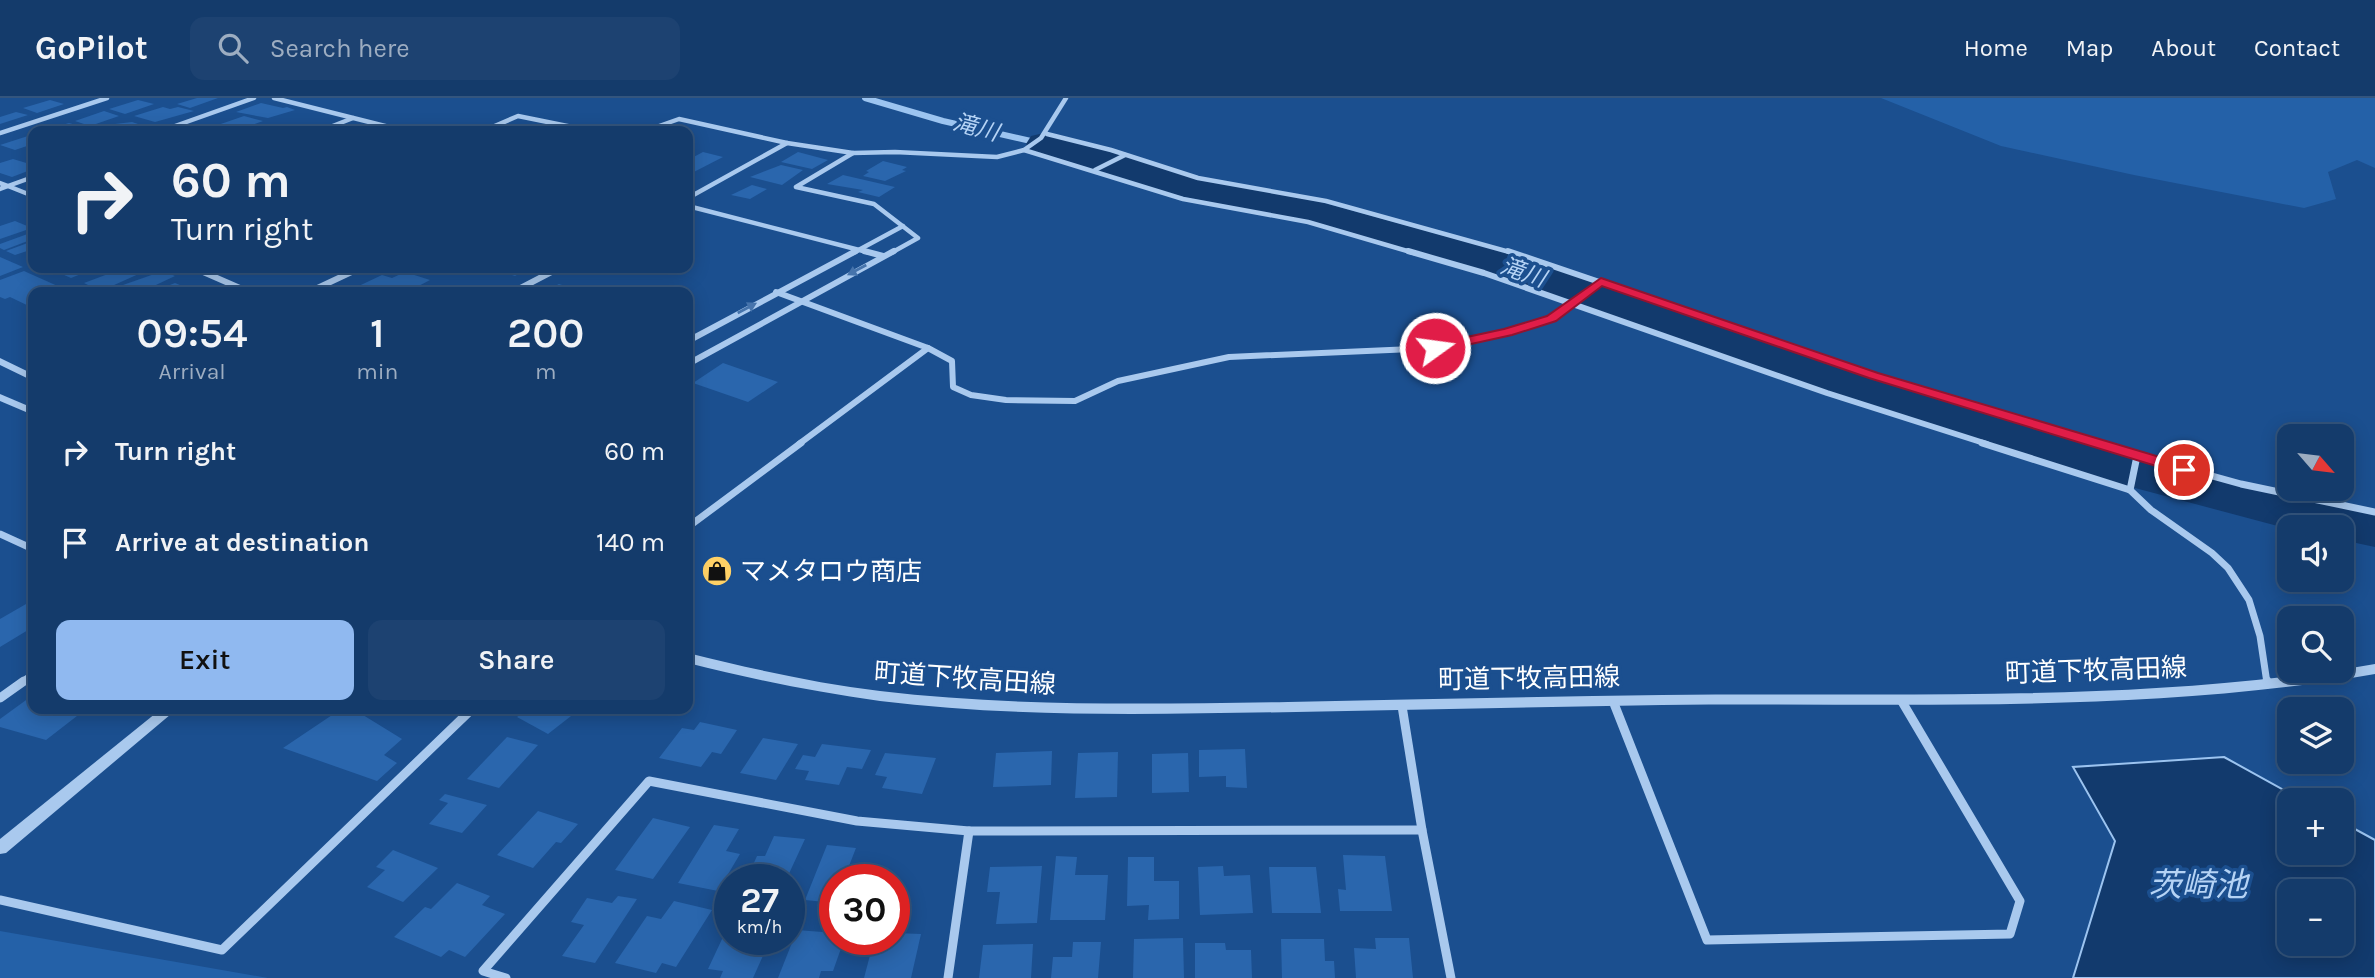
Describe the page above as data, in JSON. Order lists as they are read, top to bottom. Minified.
{"streets":{"street":["町道下牧高田線"]},"water":["滝川","茨崎池"],"places":{"shop":["マメタロウ商店"]},"north":"bottom right","page":{"header":"GoPilot","search":"Search here","nav":["Home","Map","About","Contact"],"turn":["60 m","Turn right"],"eta":["09:54","Arrival","1","min","200","m"],"list":[{"name":"Turn right","value":"60 m"},{"name":"Arrive at destination","value":"140 m"}],"map_buttons":["+","−"],"buttons":["Exit","Share"],"speed":"27 km/h","limit":"30"}}
